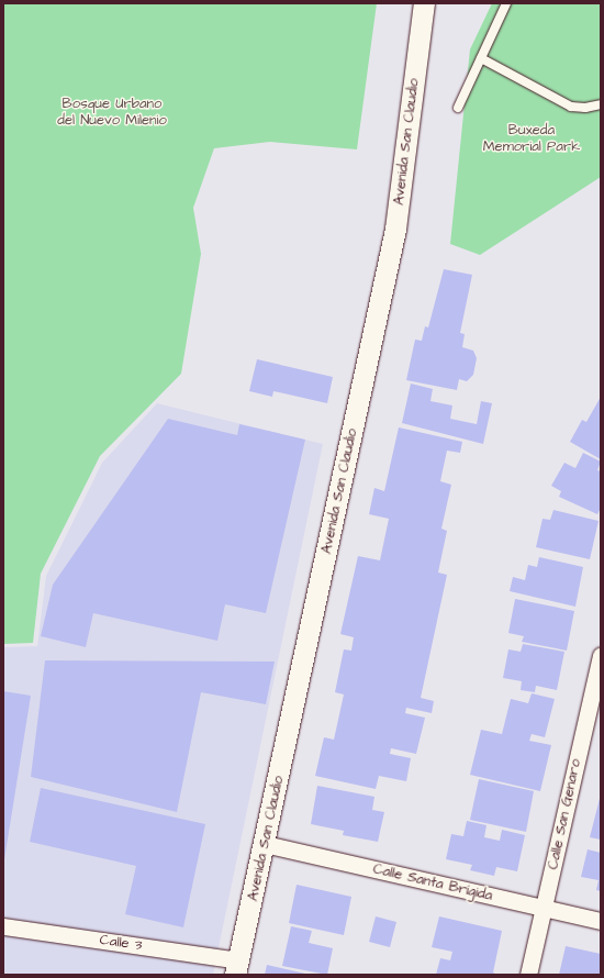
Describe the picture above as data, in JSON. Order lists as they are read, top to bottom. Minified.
{"streets":{"street":["Avenida San Claudio","Calle San Genaro","Calle Santa Brígida","Calle 3"]},"crossings":[["Avenida San Claudio","Calle Santa Brígida"],["Avenida San Claudio","Calle 3"],["Calle San Genaro","Calle Santa Brígida"]],"parks":["Bosque Urbano del Nuevo Milenio","Buxeda Memorial Park"]}
